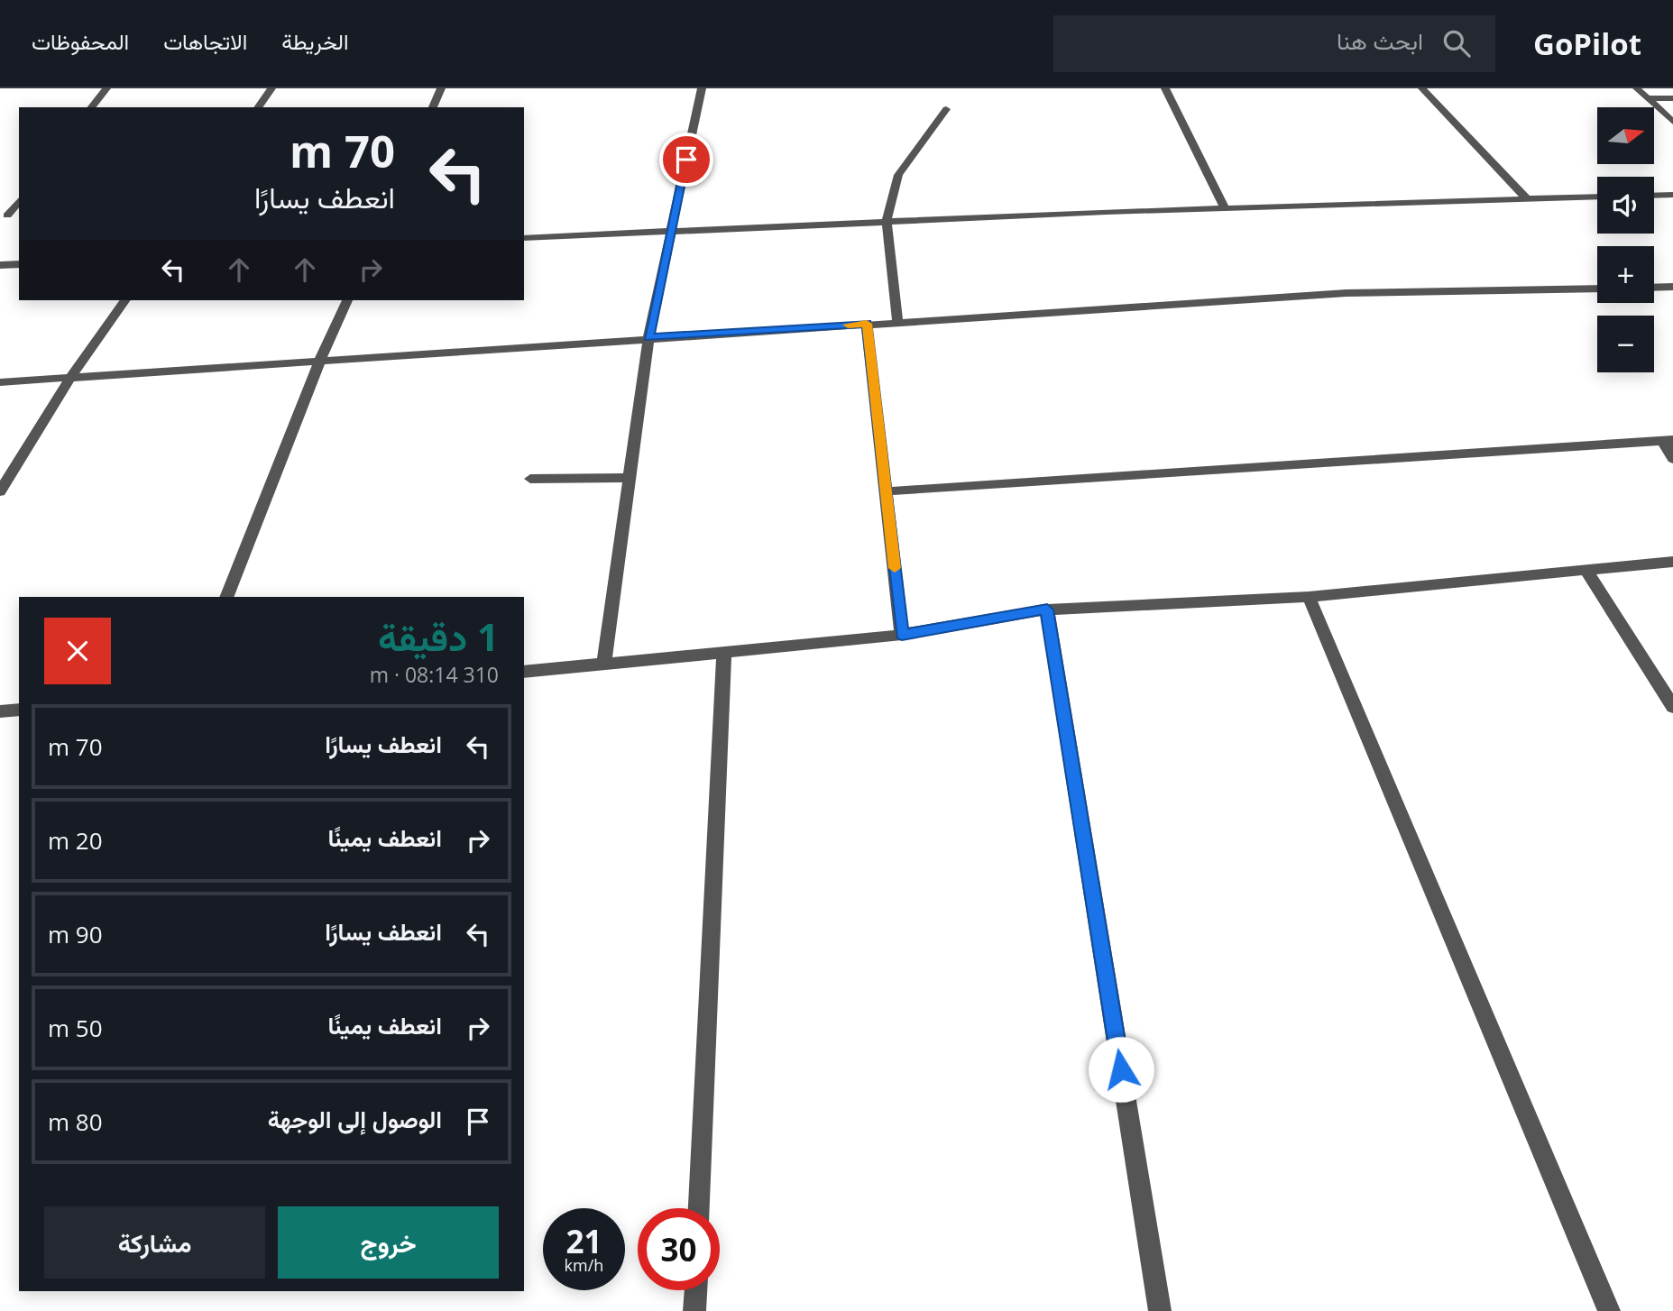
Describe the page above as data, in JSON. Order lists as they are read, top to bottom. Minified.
{"north":"right","page":{"header":"GoPilot","search":"ابحث هنا","nav":["الخريطة","الاتجاهات","المحفوظات"],"map_buttons":["+","−"],"turn":["70 m","انعطف يسارًا"],"heading":["1 دقيقة","310 m · 08:14"],"list":[{"name":"انعطف يسارًا","value":"70 m"},{"name":"انعطف يمينًا","value":"20 m"},{"name":"انعطف يسارًا","value":"90 m"},{"name":"انعطف يمينًا","value":"50 m"},{"name":"الوصول إلى الوجهة","value":"80 m"}],"buttons":["خروج","مشاركة"],"speed":"21 km/h","limit":"30"}}
